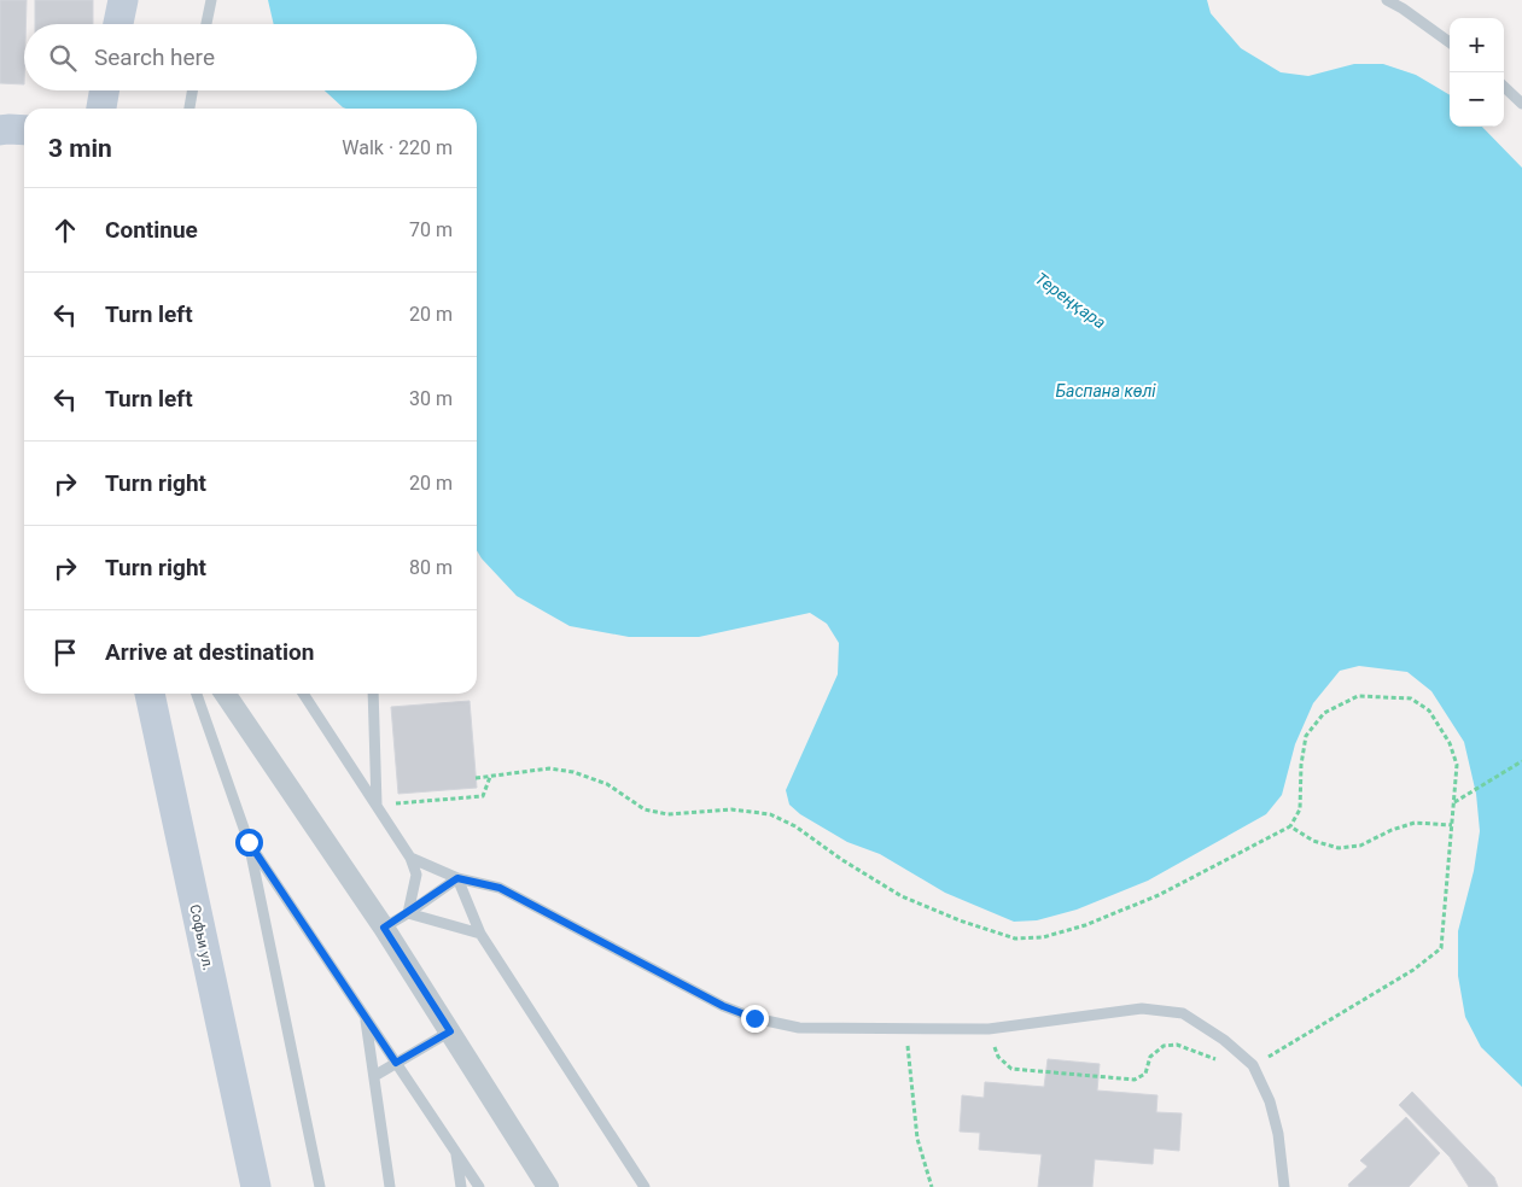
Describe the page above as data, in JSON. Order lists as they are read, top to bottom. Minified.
{"streets":{"street":["Софьи ул."]},"water":["Тереңқара","Баспана көлі"],"page":{"map_buttons":["+","−"],"search":"Search here","heading":["3 min","Walk · 220 m"],"list":[["Continue","70 m"],["Turn left","20 m"],["Turn left","30 m"],["Turn right","20 m"],["Turn right","80 m"],"Arrive at destination"]}}
